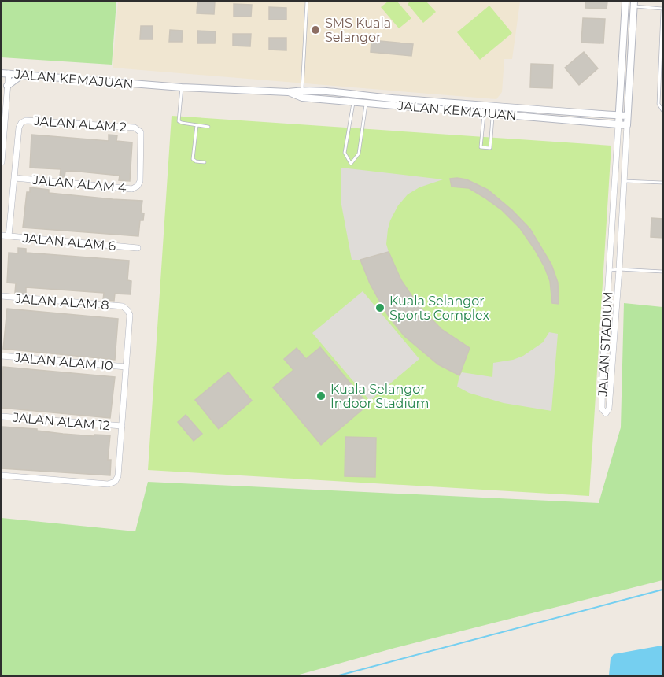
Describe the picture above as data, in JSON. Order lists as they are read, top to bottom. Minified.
{"streets":{"street":["JALAN KEMAJUAN","JALAN ALAM 2","JALAN ALAM 4","JALAN ALAM 6","JALAN ALAM 8","JALAN STADIUM","JALAN ALAM 10","JALAN ALAM 12"]},"crossings":[["JALAN KEMAJUAN","JALAN STADIUM"],["JALAN ALAM 2","JALAN ALAM 4"],["JALAN ALAM 8","JALAN ALAM 10"]],"places":["SMS Kuala Selangor","Kuala Selangor Sports Complex","Kuala Selangor Indoor Stadium"]}
